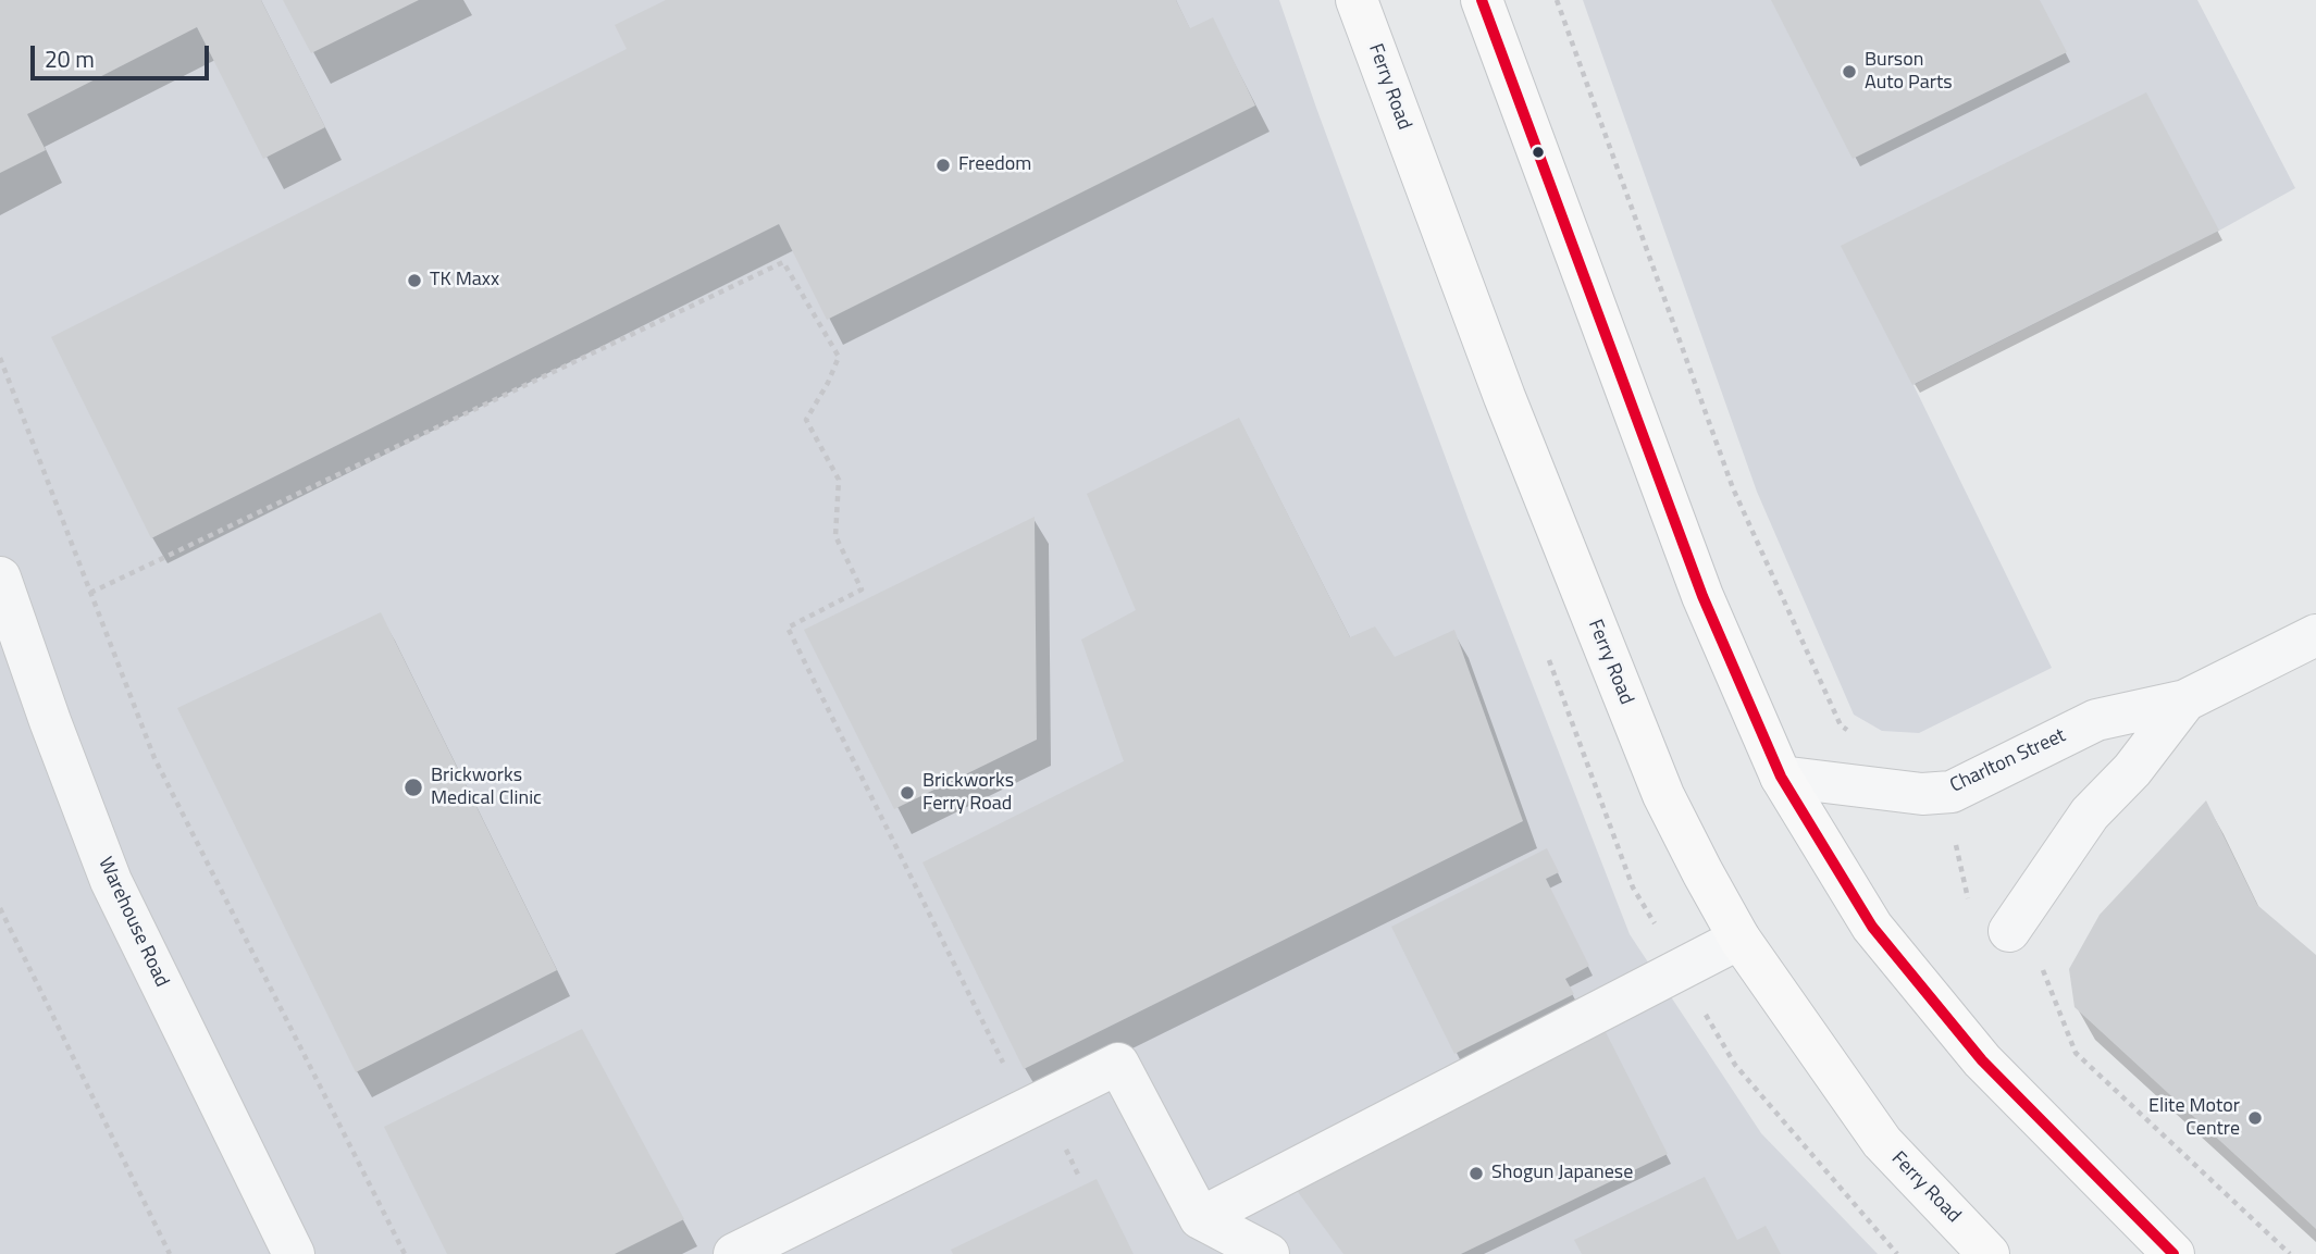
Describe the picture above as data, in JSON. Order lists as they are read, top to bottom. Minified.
{"streets":{"main road":["Ferry Road"],"street":["Charlton Street","Warehouse Road"]},"places":["Burson Auto Parts","Freedom","TK Maxx","Brickworks Medical Clinic","Brickworks Ferry Road","Elite Motor Centre","Shogun Japanese"],"scale_bar":"20 m"}
